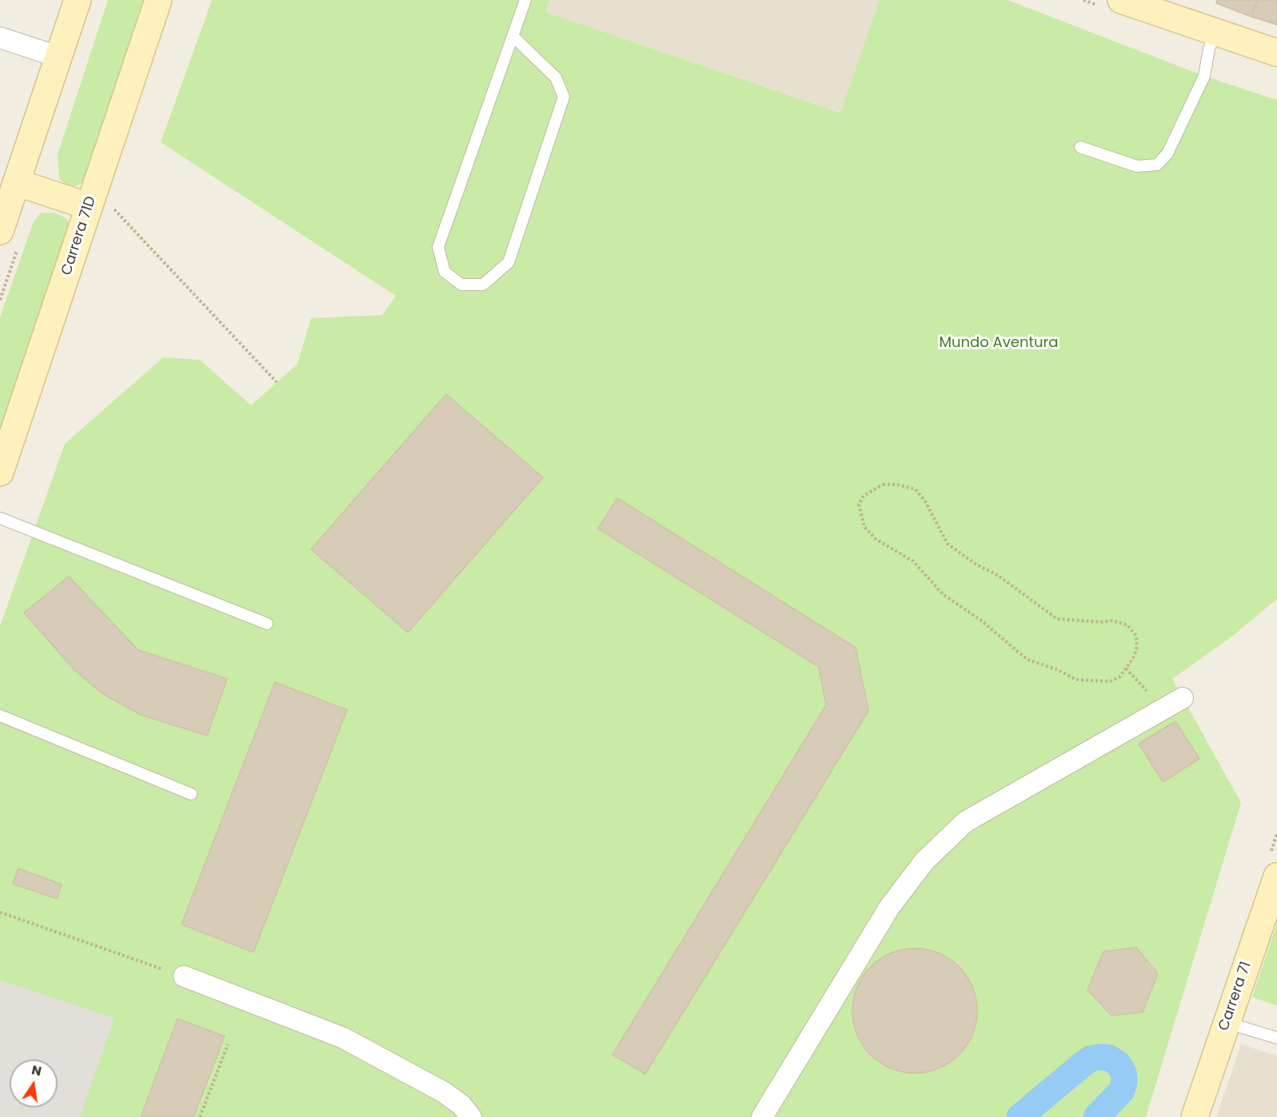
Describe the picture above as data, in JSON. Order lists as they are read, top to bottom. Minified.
{"streets":{"street":["Carrera 71D","Carrera 71"]},"parks":["Mundo Aventura"],"north":"top"}
